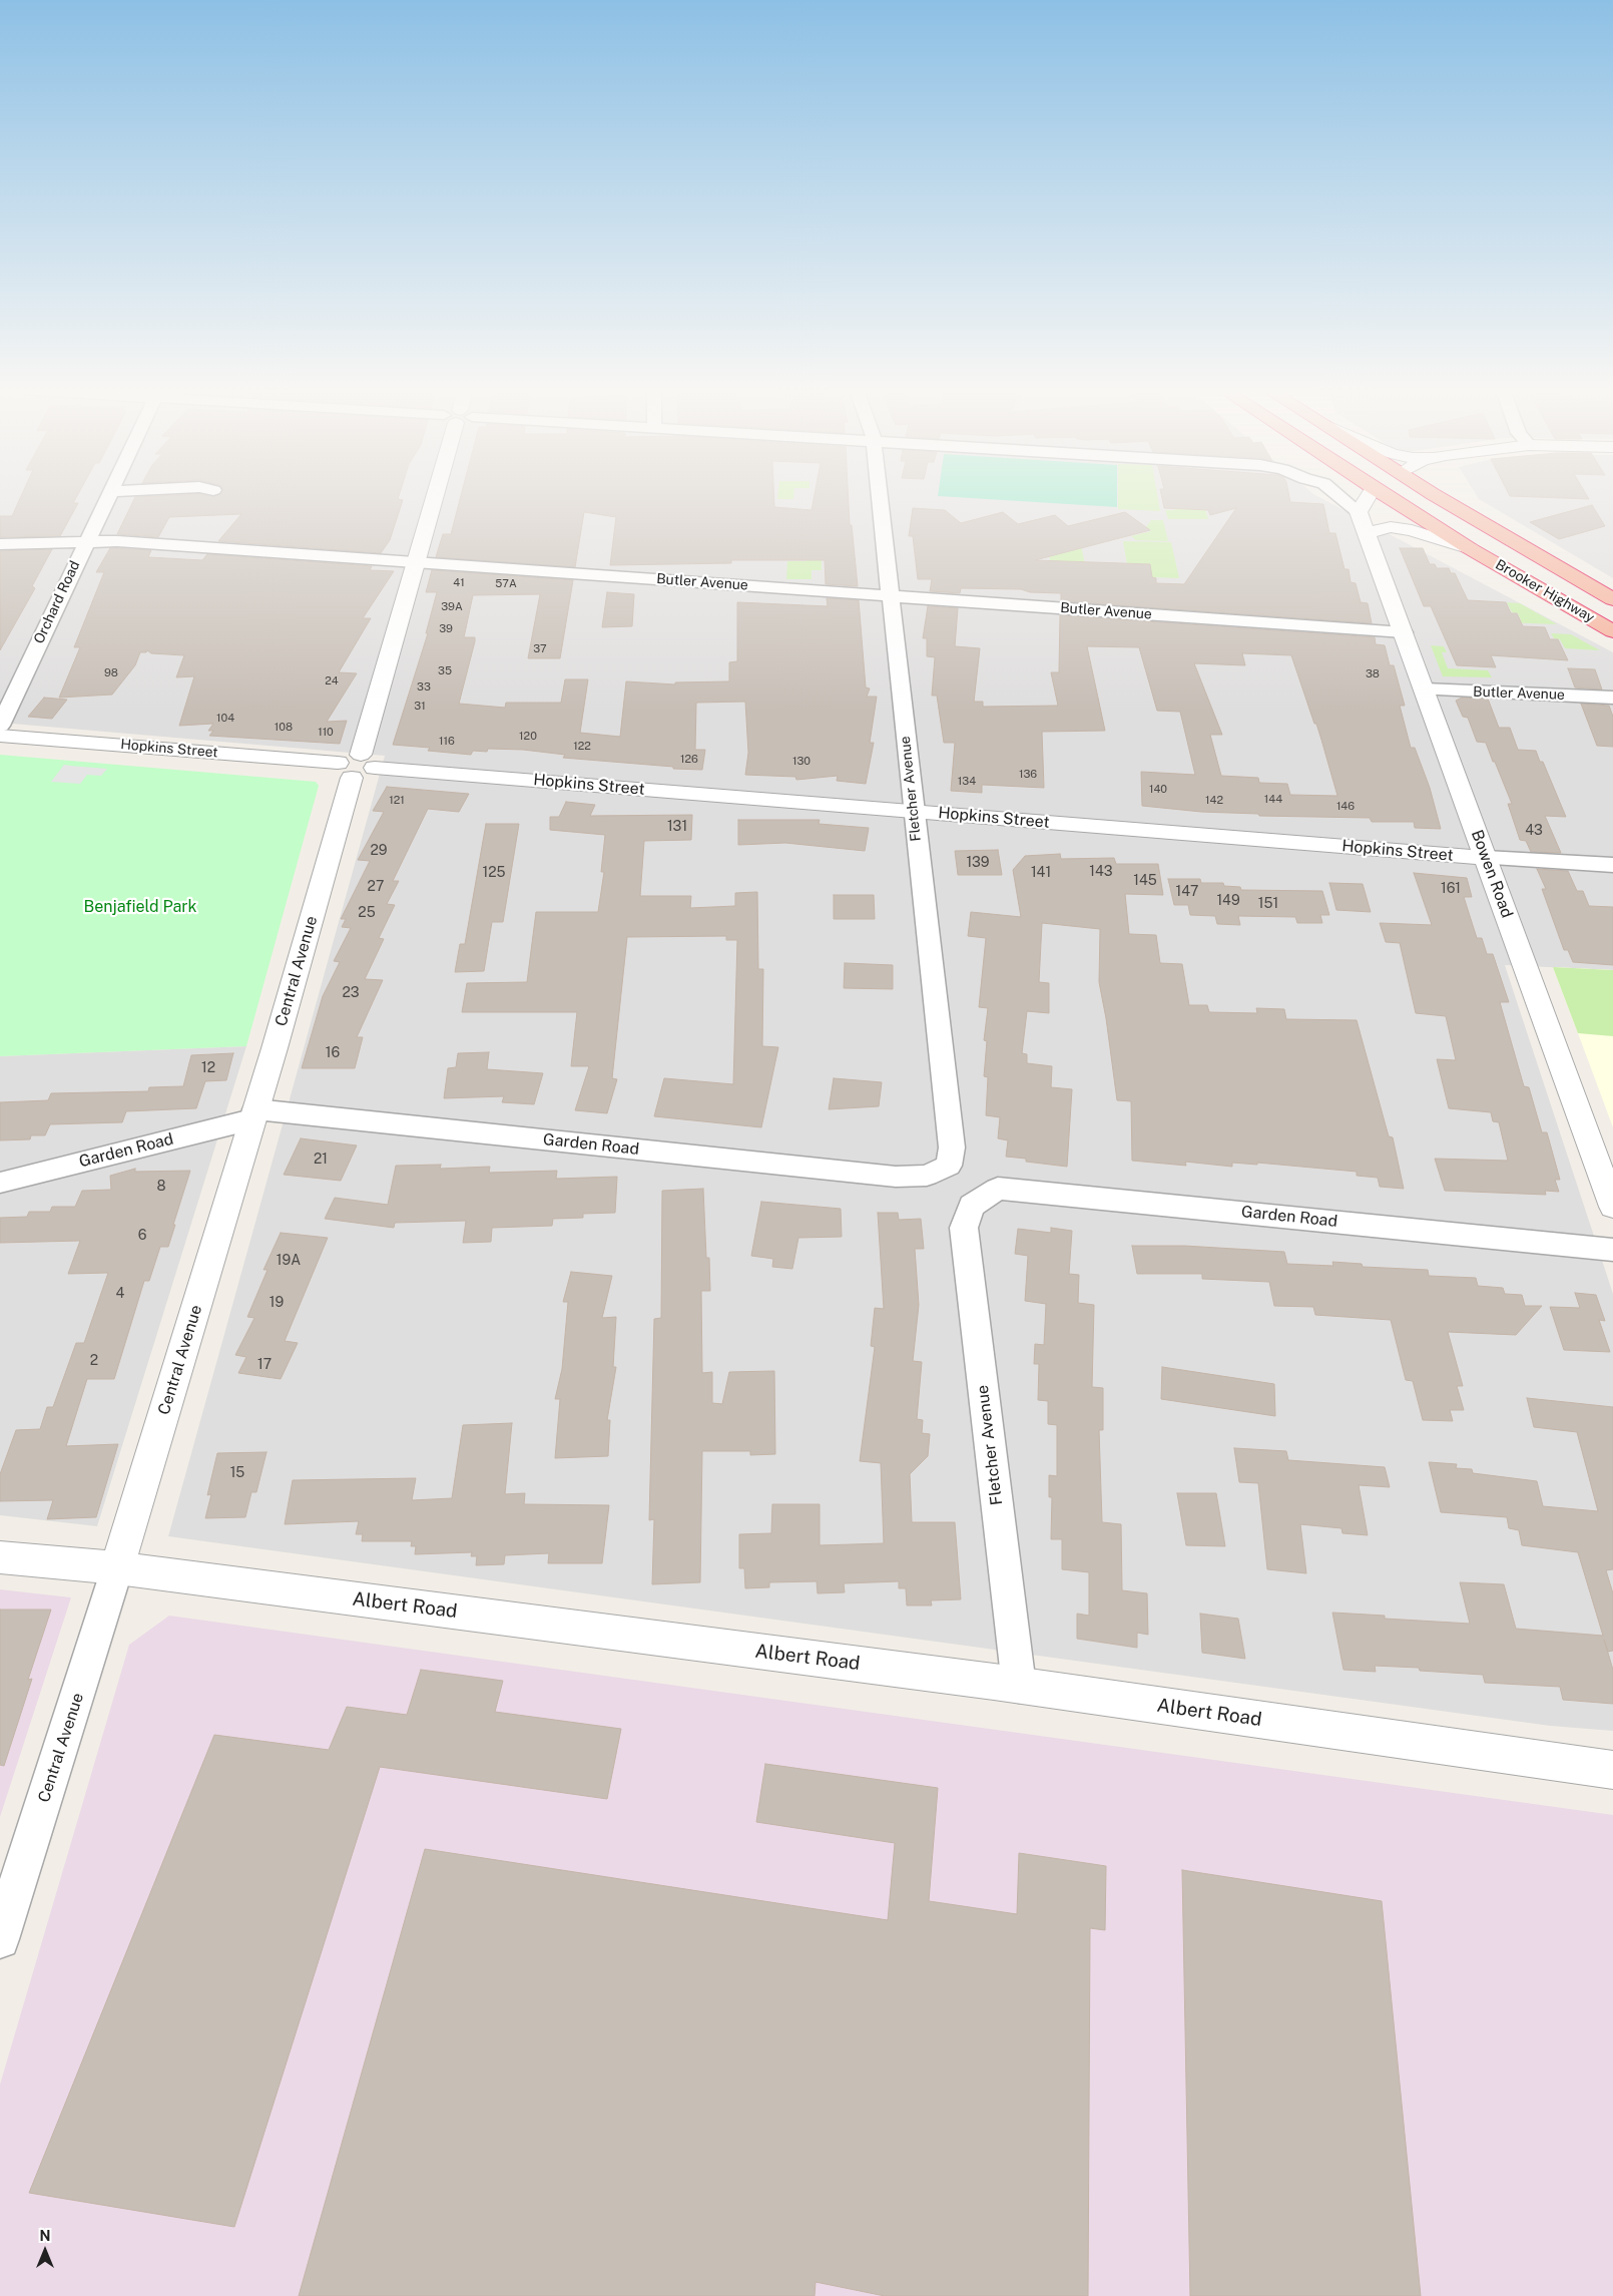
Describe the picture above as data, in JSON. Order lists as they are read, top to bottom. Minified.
{"streets":{"highway":["Brooker Highway"],"street":["Butler Avenue","Orchard Road","Hopkins Street","Fletcher Avenue","Bowen Road","Central Avenue","Garden Road","Albert Road"]},"crossings":[["Butler Avenue","Orchard Road"],["Butler Avenue","Fletcher Avenue"],["Butler Avenue","Bowen Road"],["Brooker Highway","Bowen Road"],["Hopkins Street","Fletcher Avenue"],["Hopkins Street","Bowen Road"],["Hopkins Street","Central Avenue"],["Fletcher Avenue","Garden Road"],["Fletcher Avenue","Albert Road"],["Central Avenue","Garden Road"],["Central Avenue","Albert Road"]],"parks":["Benjafield Park"],"house_numbers":["41","57A","39A","39","37","35","98","38","24","33","31","104","108","110","120","116","122","126","130","136","134","140","144","121","142","146","131","43","29","139","143","125","141","145","27","161","147","149","151","25","23","16","12","21","8","6","19A","4","19","2","17","15"],"north":"top"}
